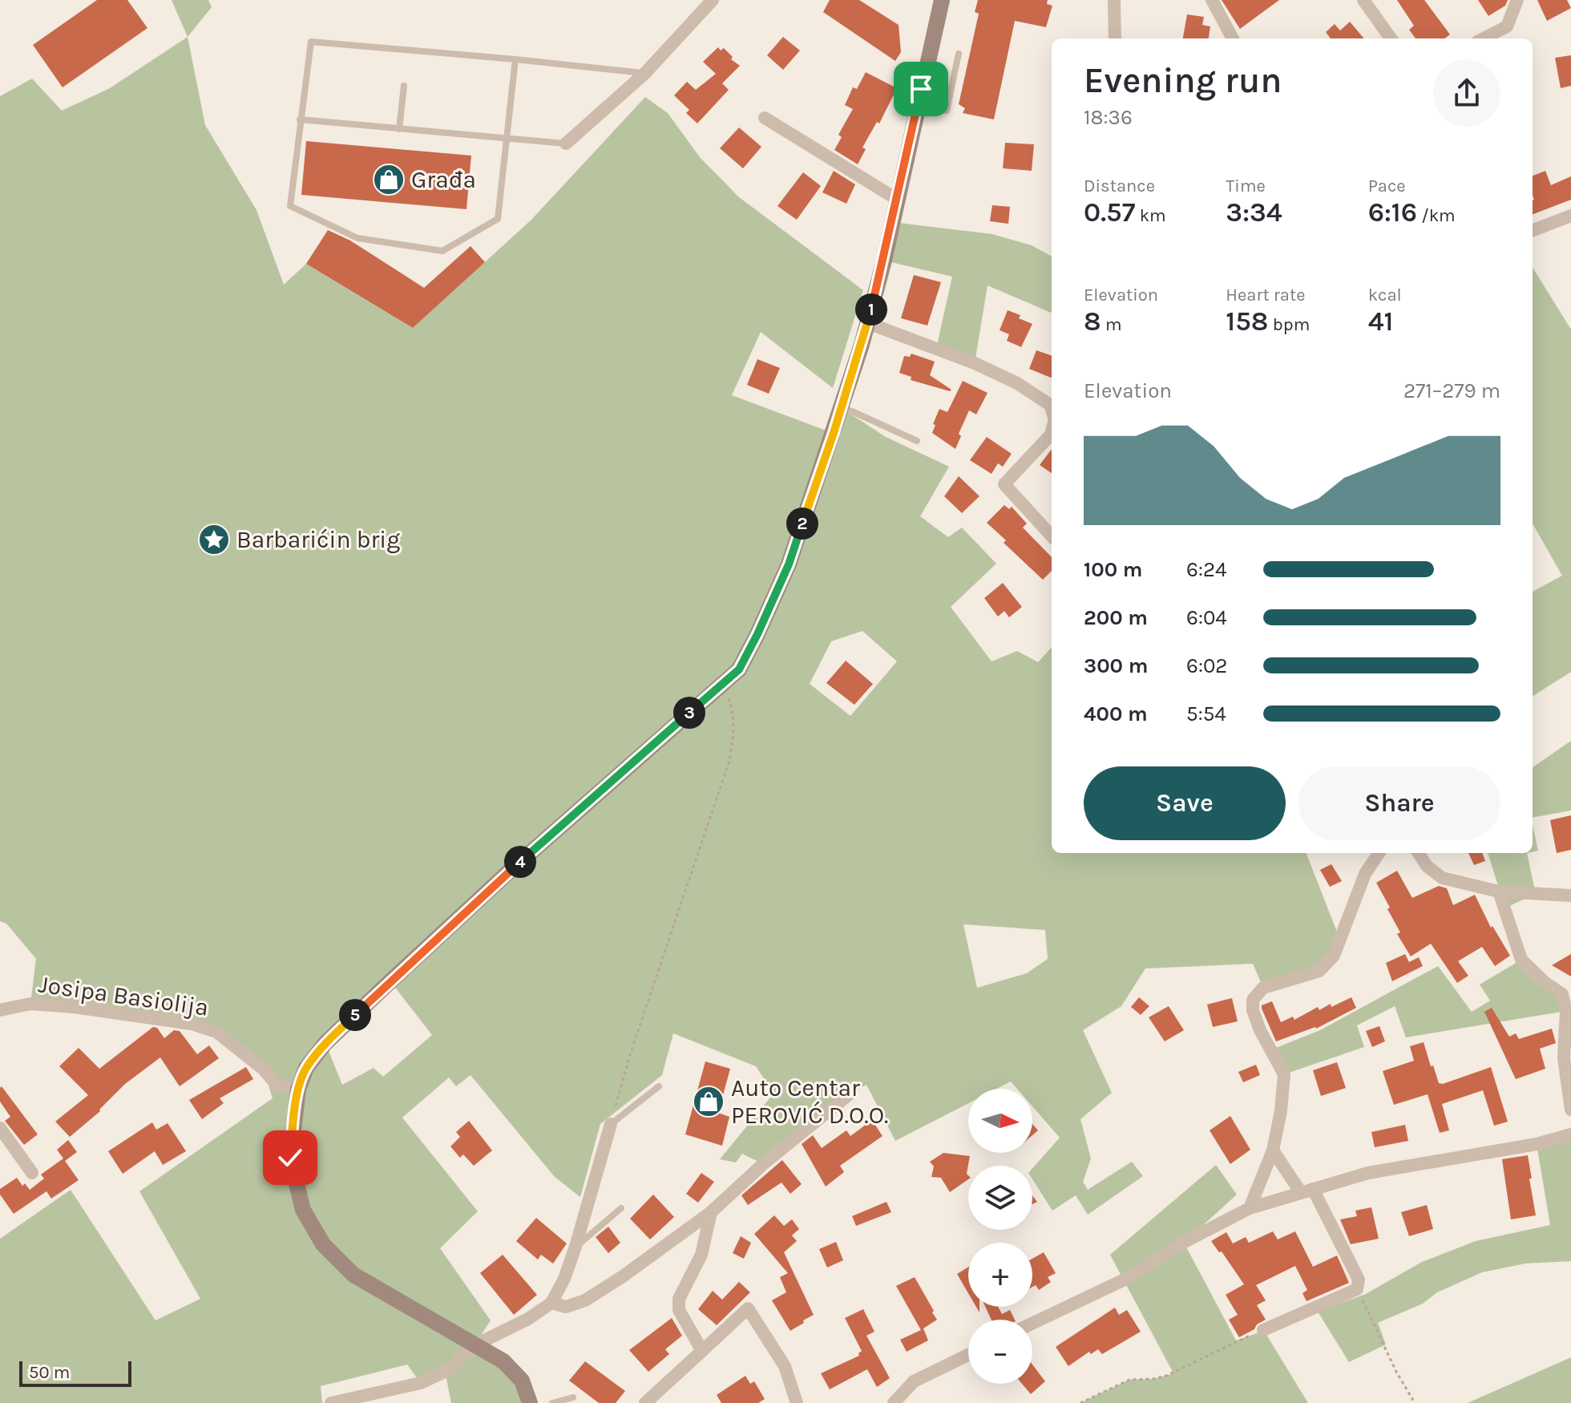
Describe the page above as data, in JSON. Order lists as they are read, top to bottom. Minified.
{"streets":{"street":["Josipa Basiolija"]},"places":{"shop":["Građa","Auto Centar PEROVIĆ D.O.O."],"place":["Barbarićin brig"]},"scale_bar":"50 m","north":"right","page":{"heading":["Evening run","18:36"],"stats":[["Distance","0.57 km"],["Time","3:34"],["Pace","6:16 /km"],["Elevation","8 m"],["Heart rate","158 bpm"],["kcal","41"]],"pins":["1","2","3","4","5"],"chart":["Elevation","271–279 m"],"list":[{"name":"100 m","note":"6:24"},{"name":"200 m","note":"6:04"},{"name":"300 m","note":"6:02"},{"name":"400 m","note":"5:54"}],"buttons":["Save","Share"],"map_buttons":["+","−"],"scale":"50 m"}}
